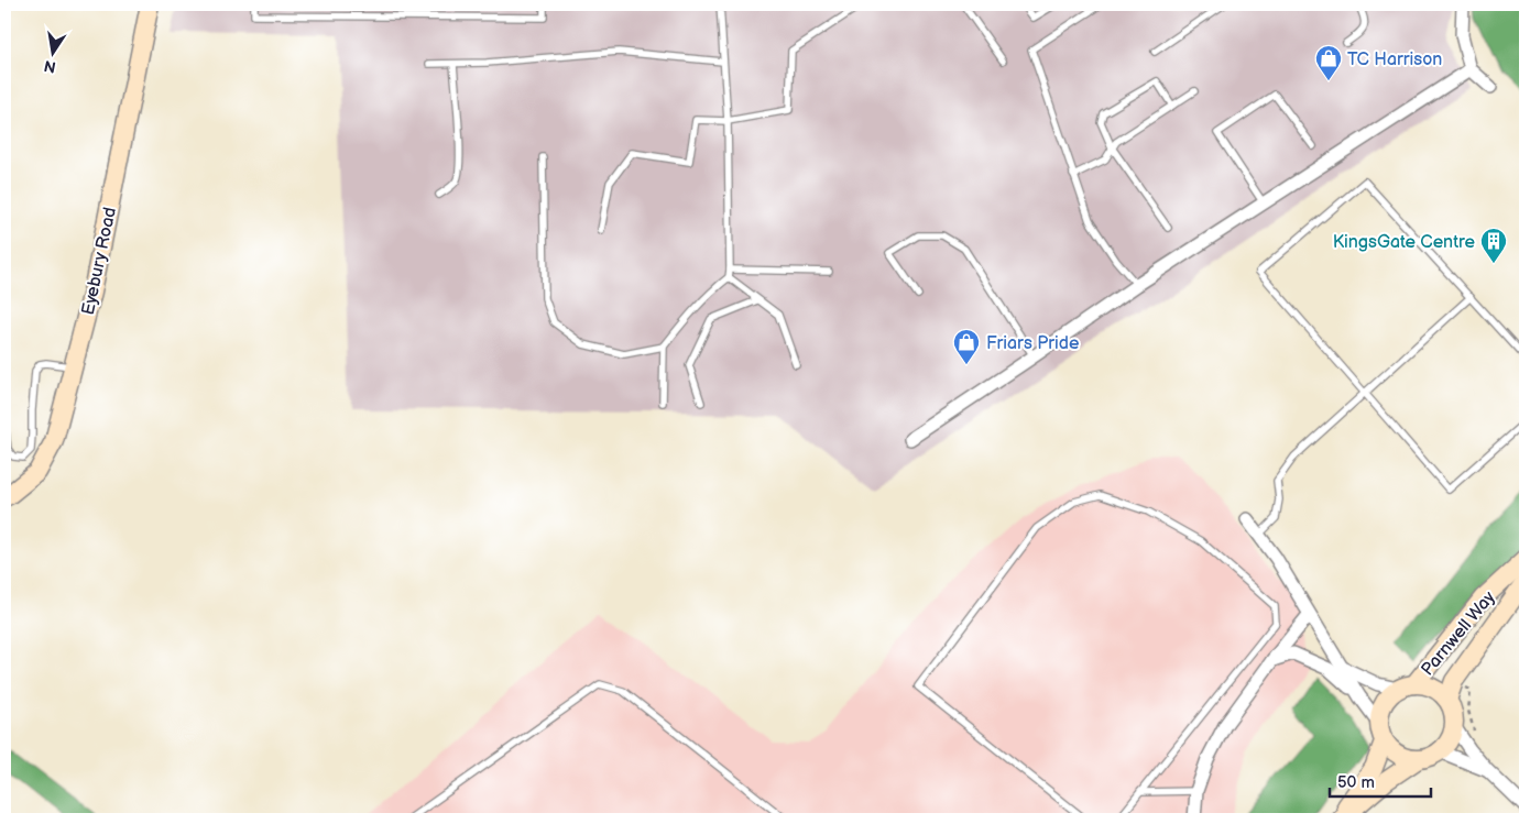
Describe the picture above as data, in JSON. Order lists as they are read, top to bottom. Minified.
{"streets":{"street":["Eyebury Road","Parnwell Way"]},"places":{"shop":["TC Harrison","Friars Pride"],"building":["KingsGate Centre"]},"scale_bar":"50 m","north":"bottom"}
